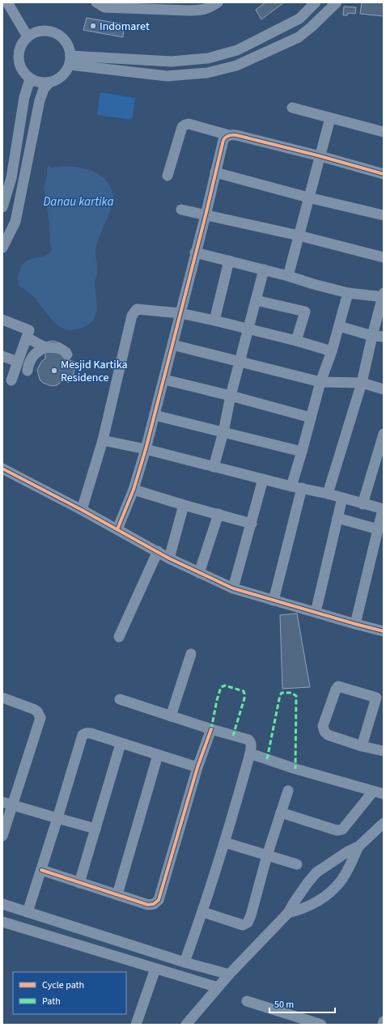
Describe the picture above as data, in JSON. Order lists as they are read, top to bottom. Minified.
{"water":["Danau kartika"],"places":["Indomaret","Mesjid Kartika Residence"],"legend":["Cycle path","Path"],"scale_bar":"50 m"}
